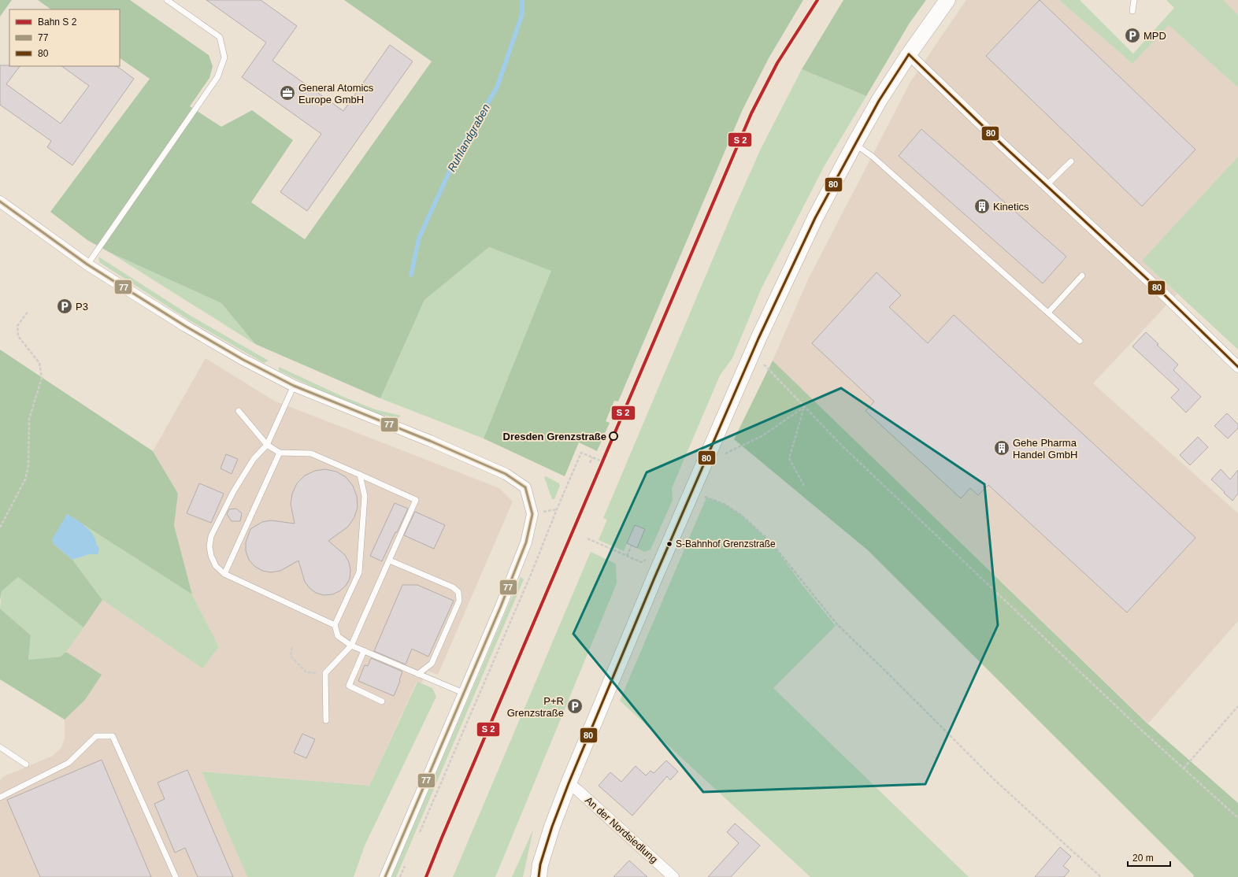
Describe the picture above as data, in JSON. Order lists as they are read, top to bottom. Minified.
{"streets":{"street":["An der Nordsiedlung"]},"water":["Ruhlandgraben"],"places":{"parking":["MPD","P3","P+R Grenzstraße"],"office":["General Atomics Europe GmbH"],"building":["Kinetics","Gehe Pharma Handel GmbH"],"other":["Dresden Grenzstraße","S-Bahnhof Grenzstraße"]},"lines":["transit line 80","transit line 77"],"legend":["Bahn S 2","77","80"],"scale_bar":"20 m"}
